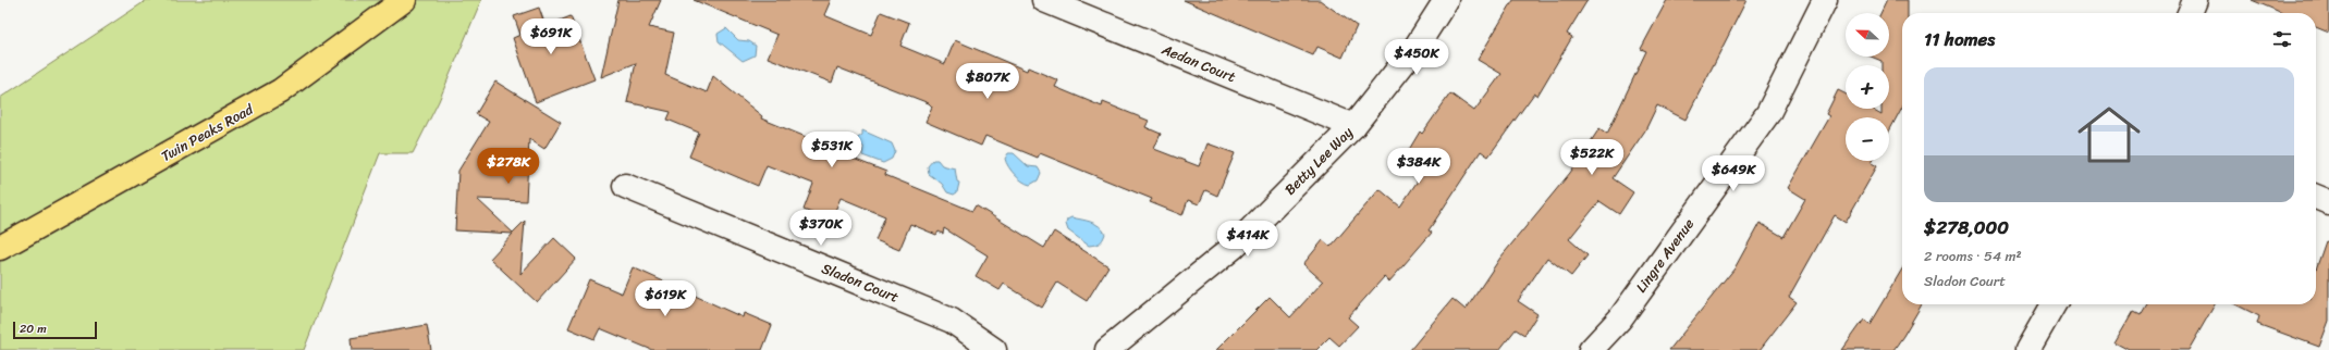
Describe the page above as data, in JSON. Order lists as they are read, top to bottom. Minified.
{"streets":{"main road":["Twin Peaks Road"],"street":["Aedan Court","Betty Lee Way","Lingre Avenue","Sladon Court"]},"crossings":[["Aedan Court","Betty Lee Way"]],"scale_bar":"20 m","north":"left","page":{"map_buttons":["+","−"],"heading":"11 homes","price":["$691K","$450K","$807K","$531K","$522K","$278K","$384K","$649K","$370K","$414K","$619K"],"list":[{"name":"$278,000","note":"2 rooms · 54 m² · Sladon Court"}],"scale":"20 m"}}
